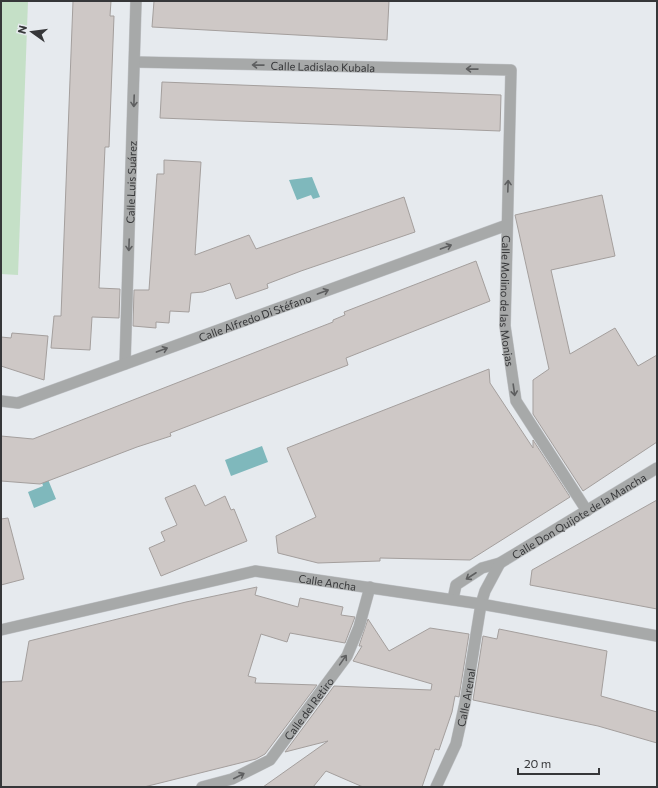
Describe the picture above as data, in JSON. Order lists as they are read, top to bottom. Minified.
{"streets":{"street":["Calle Ladislao Kubala","Calle Luis Suárez","Calle Molino de las Monjas","Calle Alfredo Di Stéfano","Calle Don Quijote de la Mancha","Calle Ancha","Calle Arenal","Calle del Retiro"]},"crossings":[["Calle Ladislao Kubala","Calle Luis Suárez"],["Calle Ladislao Kubala","Calle Molino de las Monjas"],["Calle Luis Suárez","Calle Alfredo Di Stéfano"],["Calle Molino de las Monjas","Calle Alfredo Di Stéfano"],["Calle Molino de las Monjas","Calle Don Quijote de la Mancha"],["Calle Don Quijote de la Mancha","Calle Ancha"],["Calle Don Quijote de la Mancha","Calle Arenal"],["Calle Ancha","Calle Arenal"],["Calle Ancha","Calle del Retiro"]],"one_way":["Calle Ladislao Kubala","Calle Luis Suárez","Calle Alfredo Di Stéfano","Calle del Retiro"],"scale_bar":"20 m","north":"left"}
